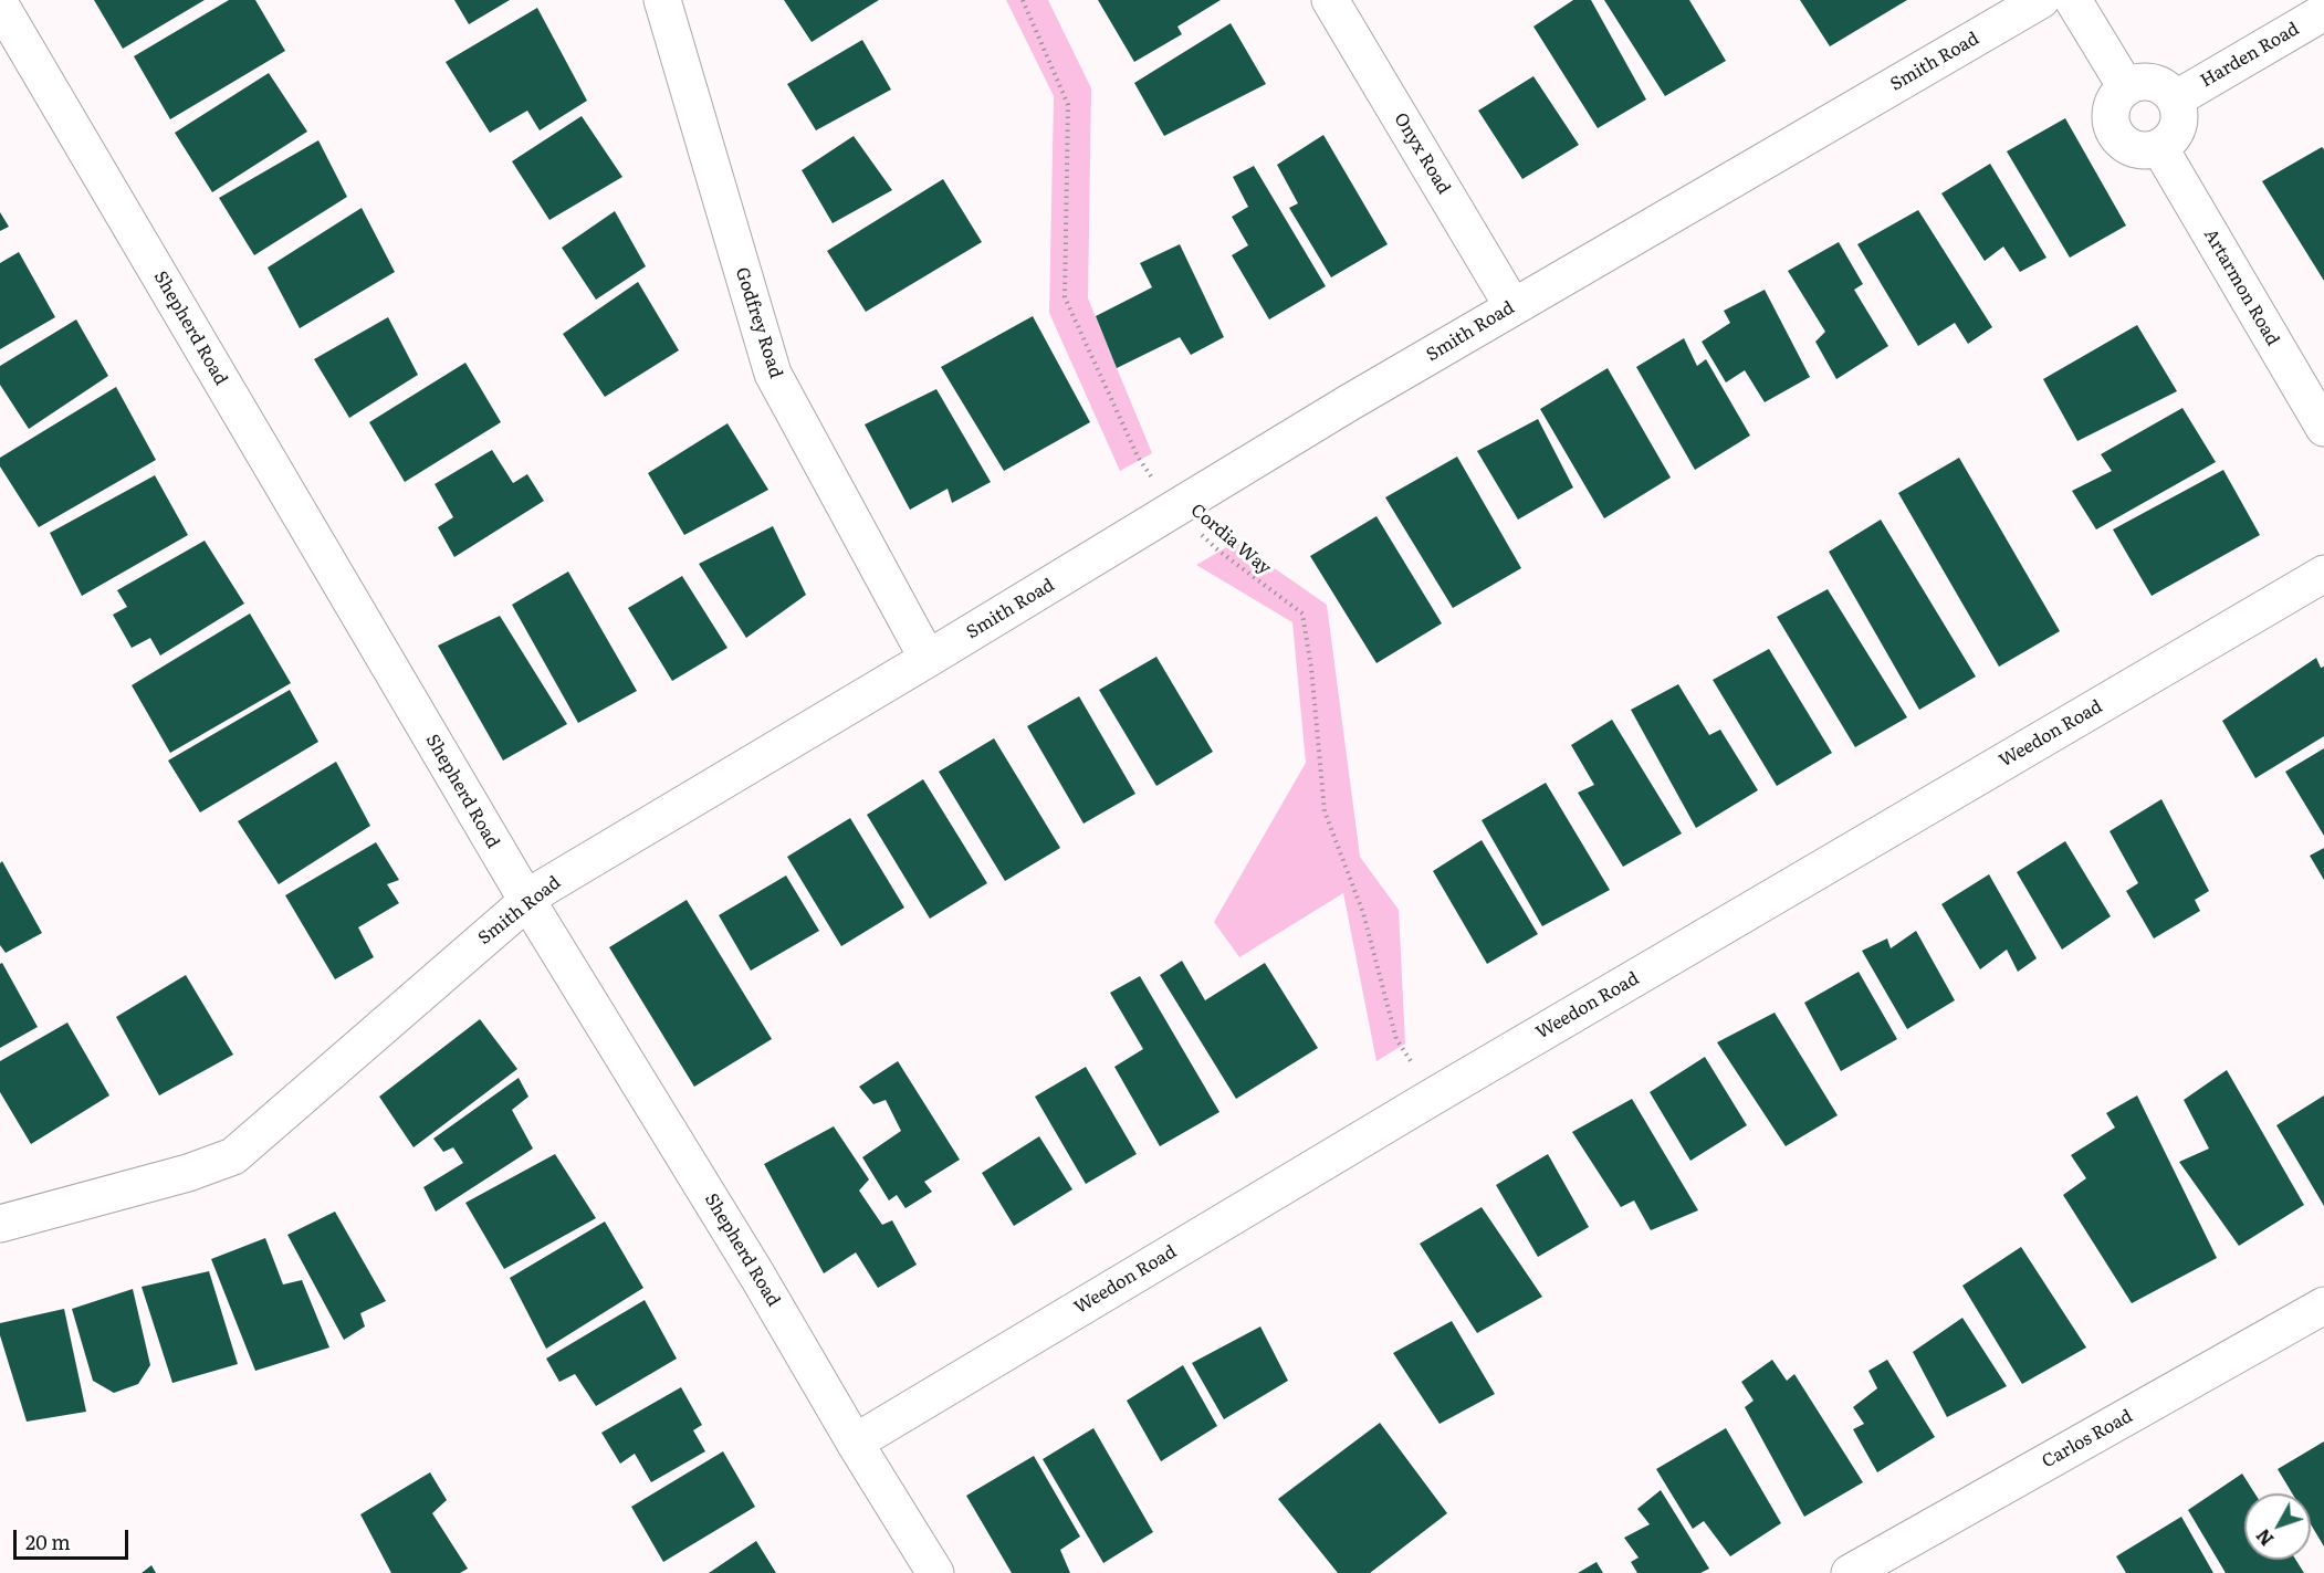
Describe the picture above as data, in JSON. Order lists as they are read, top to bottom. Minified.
{"streets":{"street":["Harden Road","Smith Road","Onyx Road","Artarmon Road","Godfrey Road","Shepherd Road","Weedon Road","Carlos Road"],"path":["Cordia Way"]},"crossings":[["Harden Road","Artarmon Road"],["Smith Road","Onyx Road"],["Smith Road","Godfrey Road"],["Smith Road","Shepherd Road"],["Smith Road","Cordia Way"],["Shepherd Road","Weedon Road"],["Cordia Way","Weedon Road"]],"scale_bar":"20 m","north":"bottom left"}
